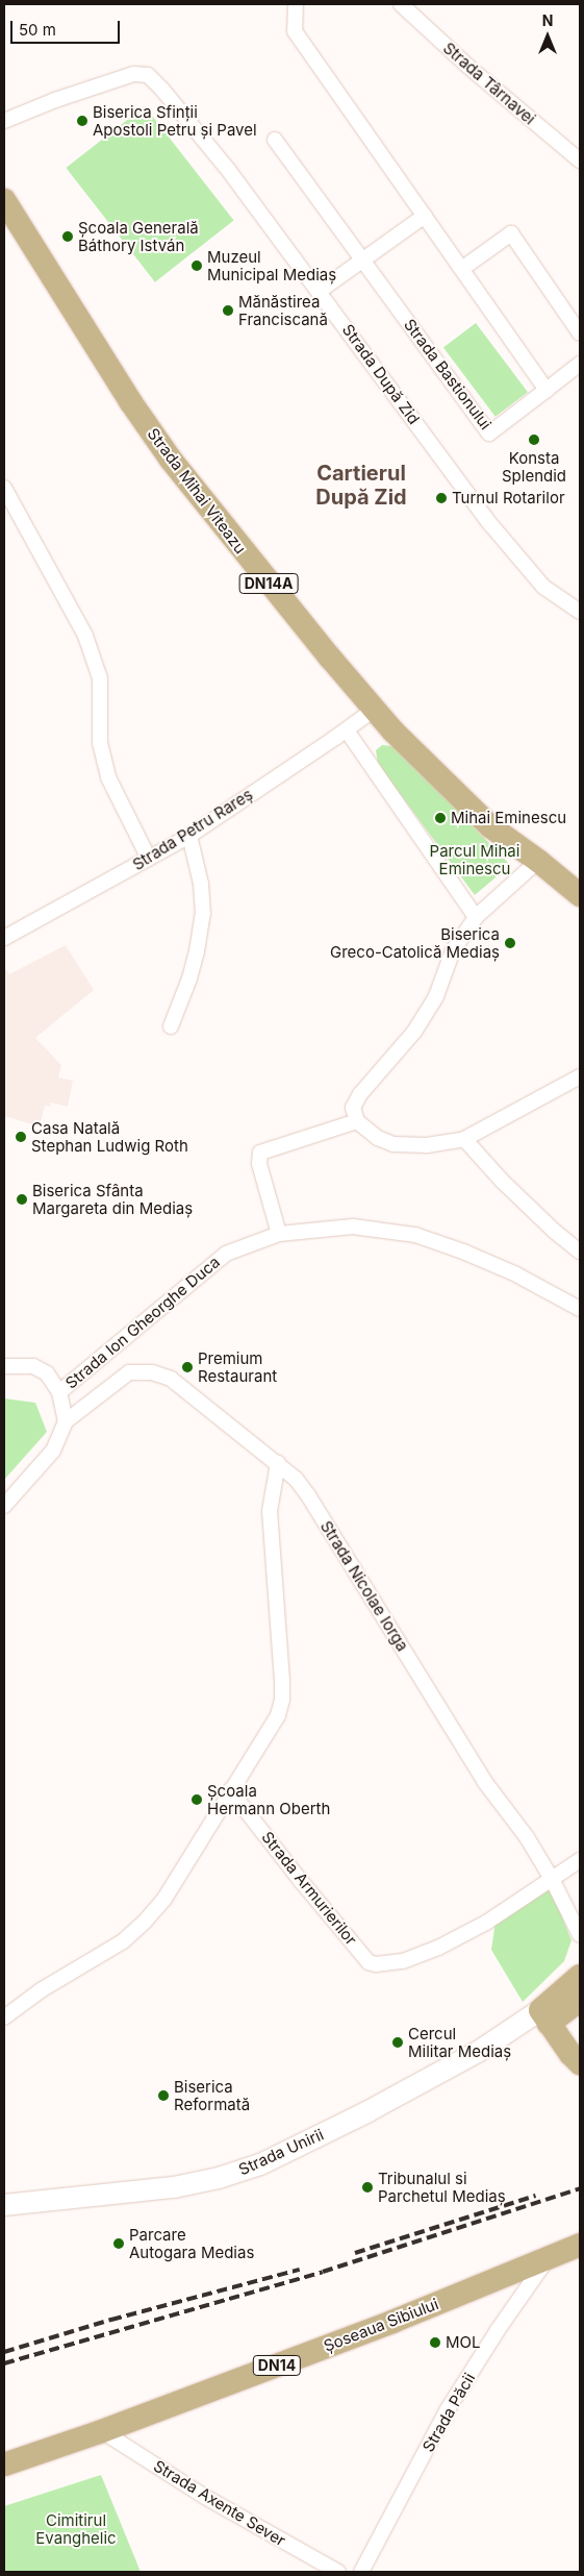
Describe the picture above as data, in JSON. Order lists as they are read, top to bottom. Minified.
{"streets":{"main road":["Strada Mihai Viteazu","DN14A","Strada Unirii","Șoseaua Sibiului","DN14"],"street":["Strada Târnavei","Strada După Zid","Strada Bastionului","Strada Petru Rareș","Strada Ion Gheorghe Duca","Strada Nicolae Iorga","Strada Armurierilor","Strada Păcii","Strada Axente Sever"]},"crossings":[["Strada Mihai Viteazu","Strada Petru Rareș"],["Strada Nicolae Iorga","Strada Armurierilor"],["Șoseaua Sibiului","Strada Păcii"],["Șoseaua Sibiului","Strada Axente Sever"]],"districts":["Cartierul După Zid"],"parks":["Parcul Mihai Eminescu","Cimitirul Evanghelic"],"places":["Biserica Sfinții Apostoli Petru și Pavel","Școala Generală Báthory István","Muzeul Municipal Mediaș","Mănăstirea Franciscană","Konsta Splendid","Turnul Rotarilor","Mihai Eminescu","Biserica Greco-Catolică Mediaș","Casa Natală Stephan Ludwig Roth","Biserica Sfânta Margareta din Mediaș","Premium Restaurant","Școala Hermann Oberth","Cercul Militar Mediaș","Biserica Reformată","Tribunalul si Parchetul Mediaș","Parcare Autogara Medias","MOL"],"scale_bar":"50 m","north":"top"}
